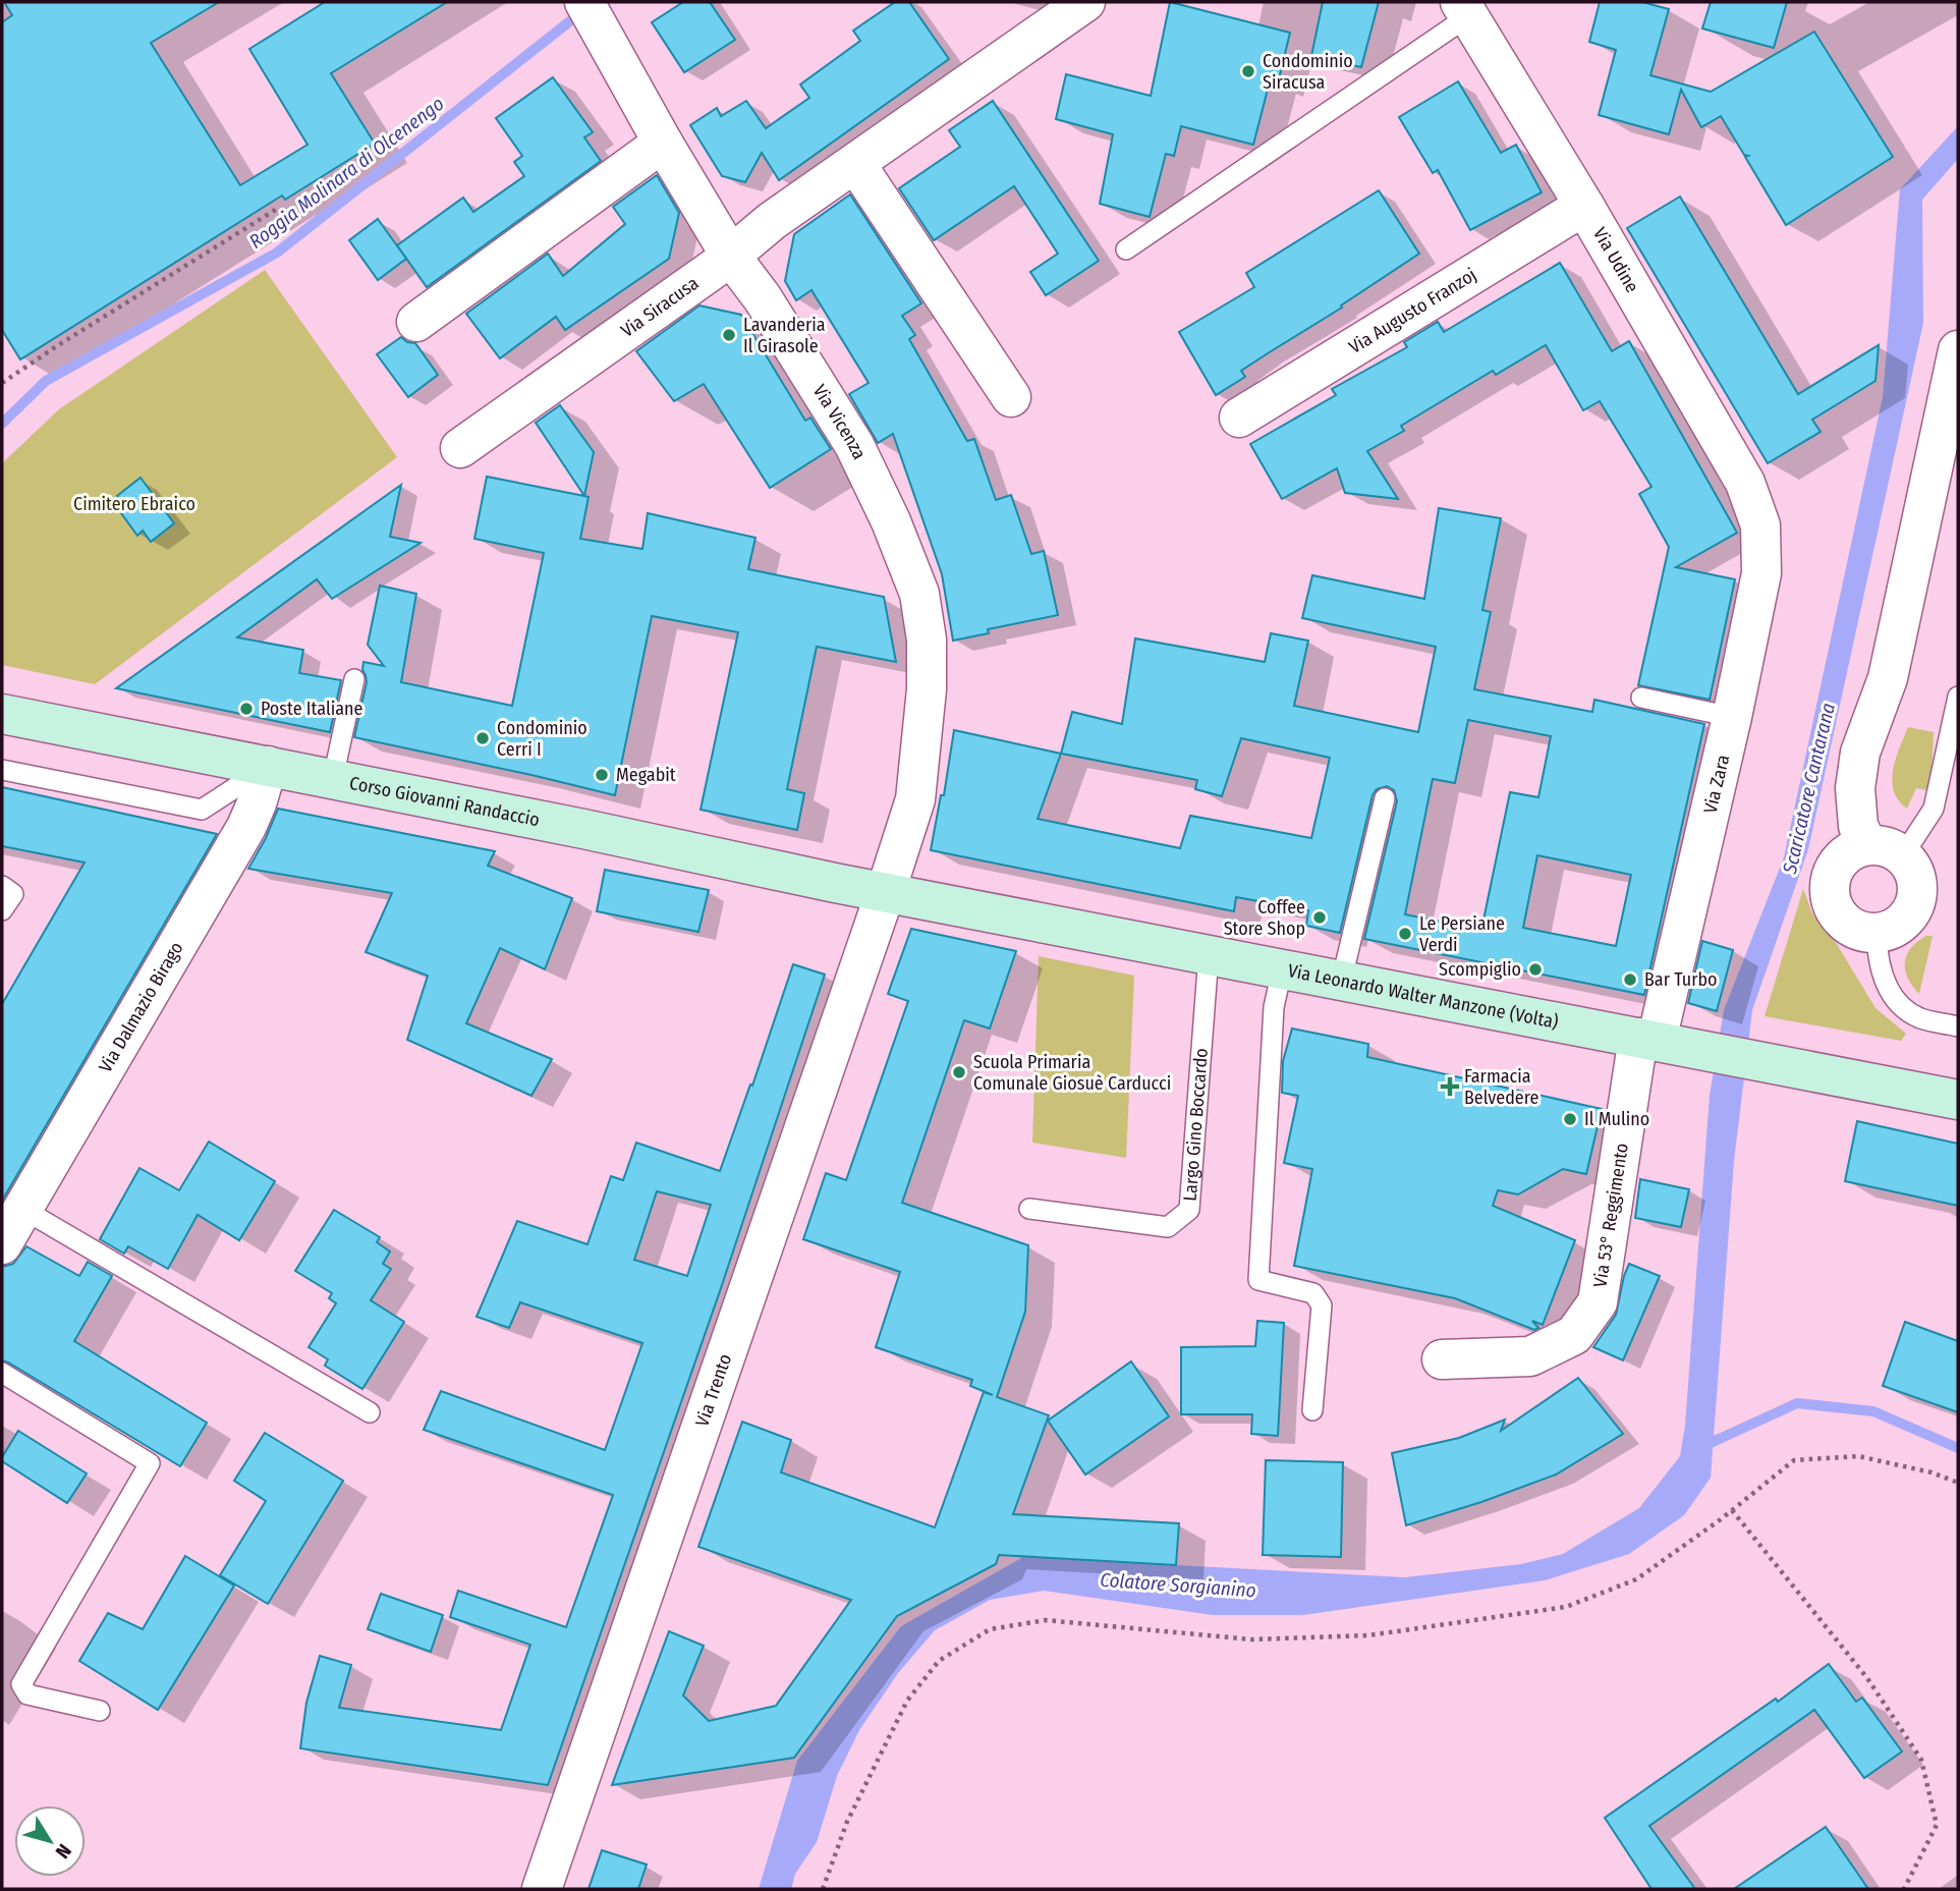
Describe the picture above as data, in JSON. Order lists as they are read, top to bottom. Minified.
{"streets":{"main road":["Corso Giovanni Randaccio","Via Leonardo Walter Manzone (Volta)"],"street":["Via Udine","Via Siracusa","Via Augusto Franzoj","Via Vicenza","Via Zara","Via Dalmazio Birago","Via 53° Reggimento","Via Trento"],"lane":["Largo Gino Boccardo"]},"crossings":[["Via Udine","Via Augusto Franzoj"],["Via Udine","Via Zara"],["Via Siracusa","Via Vicenza"],["Via Vicenza","Corso Giovanni Randaccio"],["Via Vicenza","Via Leonardo Walter Manzone (Volta)"],["Via Vicenza","Via Trento"],["Via Zara","Via Leonardo Walter Manzone (Volta)"],["Via Zara","Via 53° Reggimento"],["Corso Giovanni Randaccio","Via Leonardo Walter Manzone (Volta)"],["Corso Giovanni Randaccio","Via Dalmazio Birago"],["Corso Giovanni Randaccio","Via Trento"],["Via Leonardo Walter Manzone (Volta)","Largo Gino Boccardo"],["Via Leonardo Walter Manzone (Volta)","Via 53° Reggimento"],["Via Leonardo Walter Manzone (Volta)","Via Trento"]],"water":["Roggia Molinara di Olcenengo","Scaricatore Cantarana","Colatore Sorgianino"],"parks":["Cimitero Ebraico"],"places":{"other":["Condominio Siracusa","Lavanderia Il Girasole","Poste Italiane","Condominio Cerri I","Megabit","Coffee Store Shop","Le Persiane Verdi","Scompiglio","Bar Turbo","Scuola Primaria Comunale Giosuè Carducci","Il Mulino"],"health":["Farmacia Belvedere"]},"north":"bottom right"}
